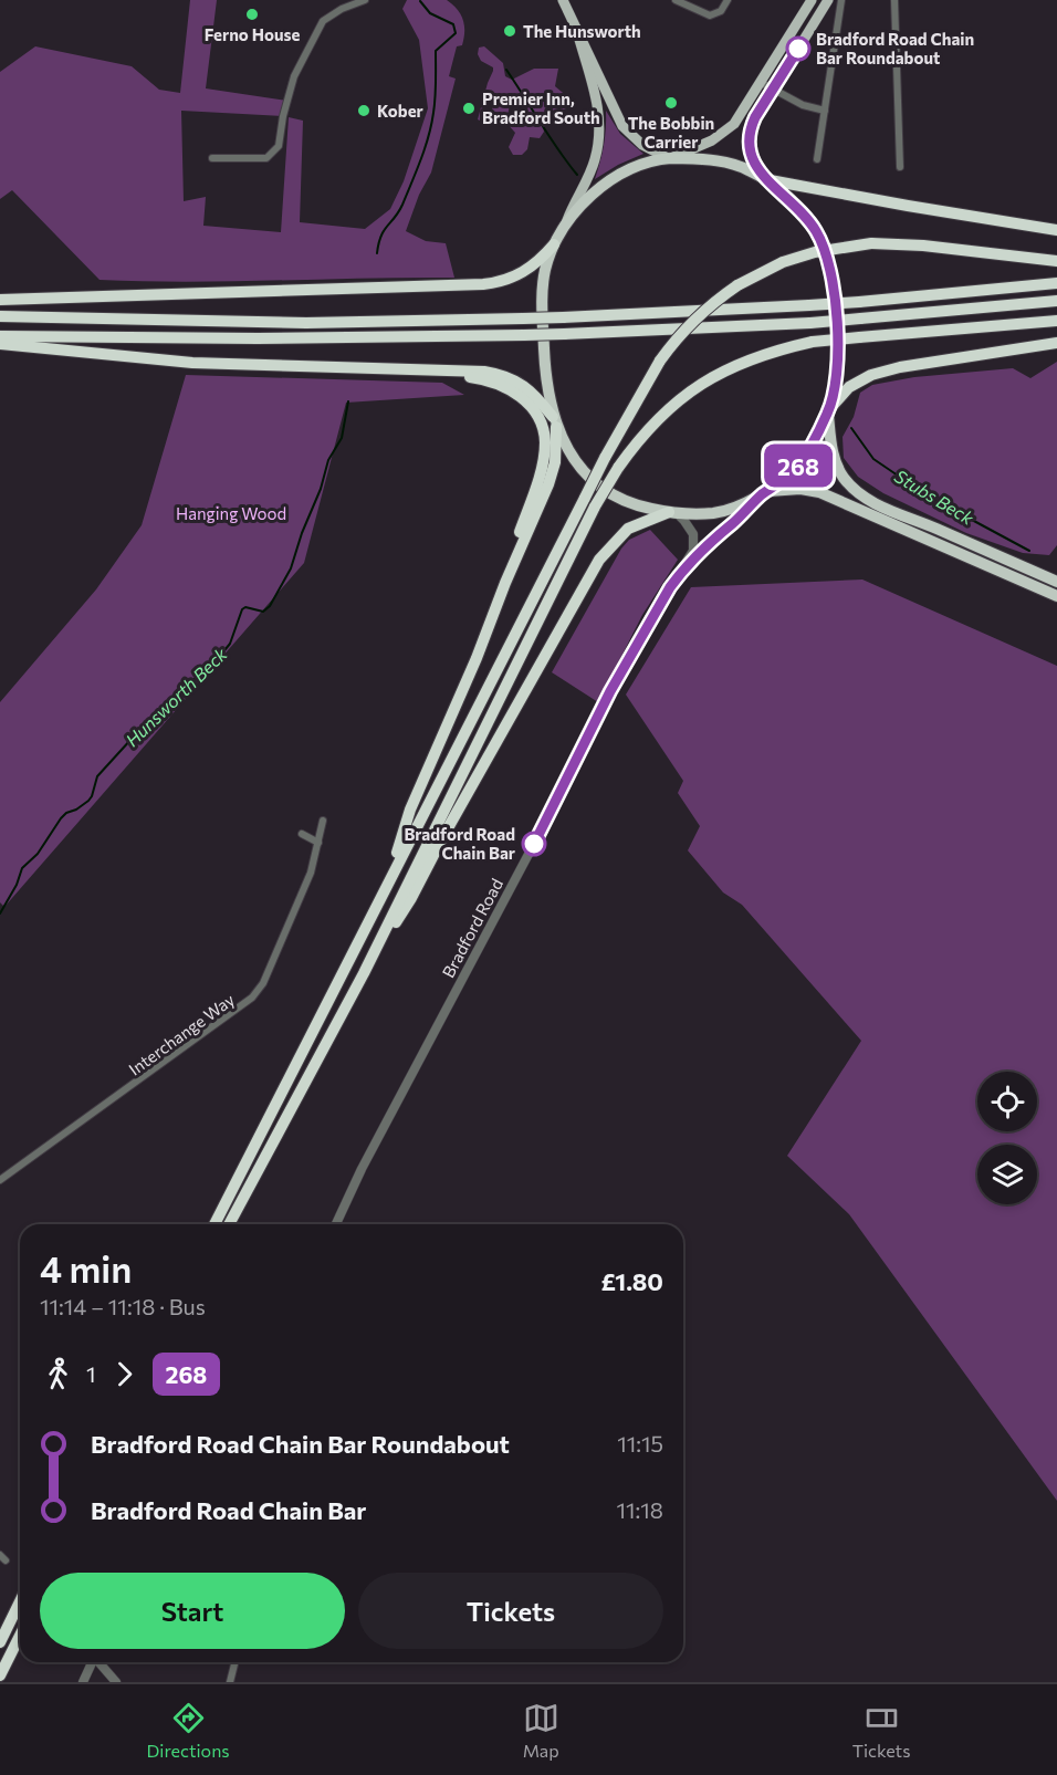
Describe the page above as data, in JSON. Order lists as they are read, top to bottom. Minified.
{"streets":{"street":["Bradford Road","Interchange Way"]},"water":["Stubs Beck","Hunsworth Beck"],"parks":["Hanging Wood"],"places":["Ferno House","The Hunsworth","Bradford Road Chain Bar Roundabout","The Bobbin Carrier","Premier Inn, Bradford South","Kober","Bradford Road Chain Bar"],"lines":["bus line 268"],"page":{"on_map":"268","heading":["4 min","11:14 – 11:18 · Bus","£1.80"],"legs":["1","268"],"list":[{"name":"Bradford Road Chain Bar Roundabout","value":"11:15"},{"name":"Bradford Road Chain Bar","value":"11:18"}],"buttons":["Start","Tickets"],"tabs":["Directions","Map","Tickets"]}}
